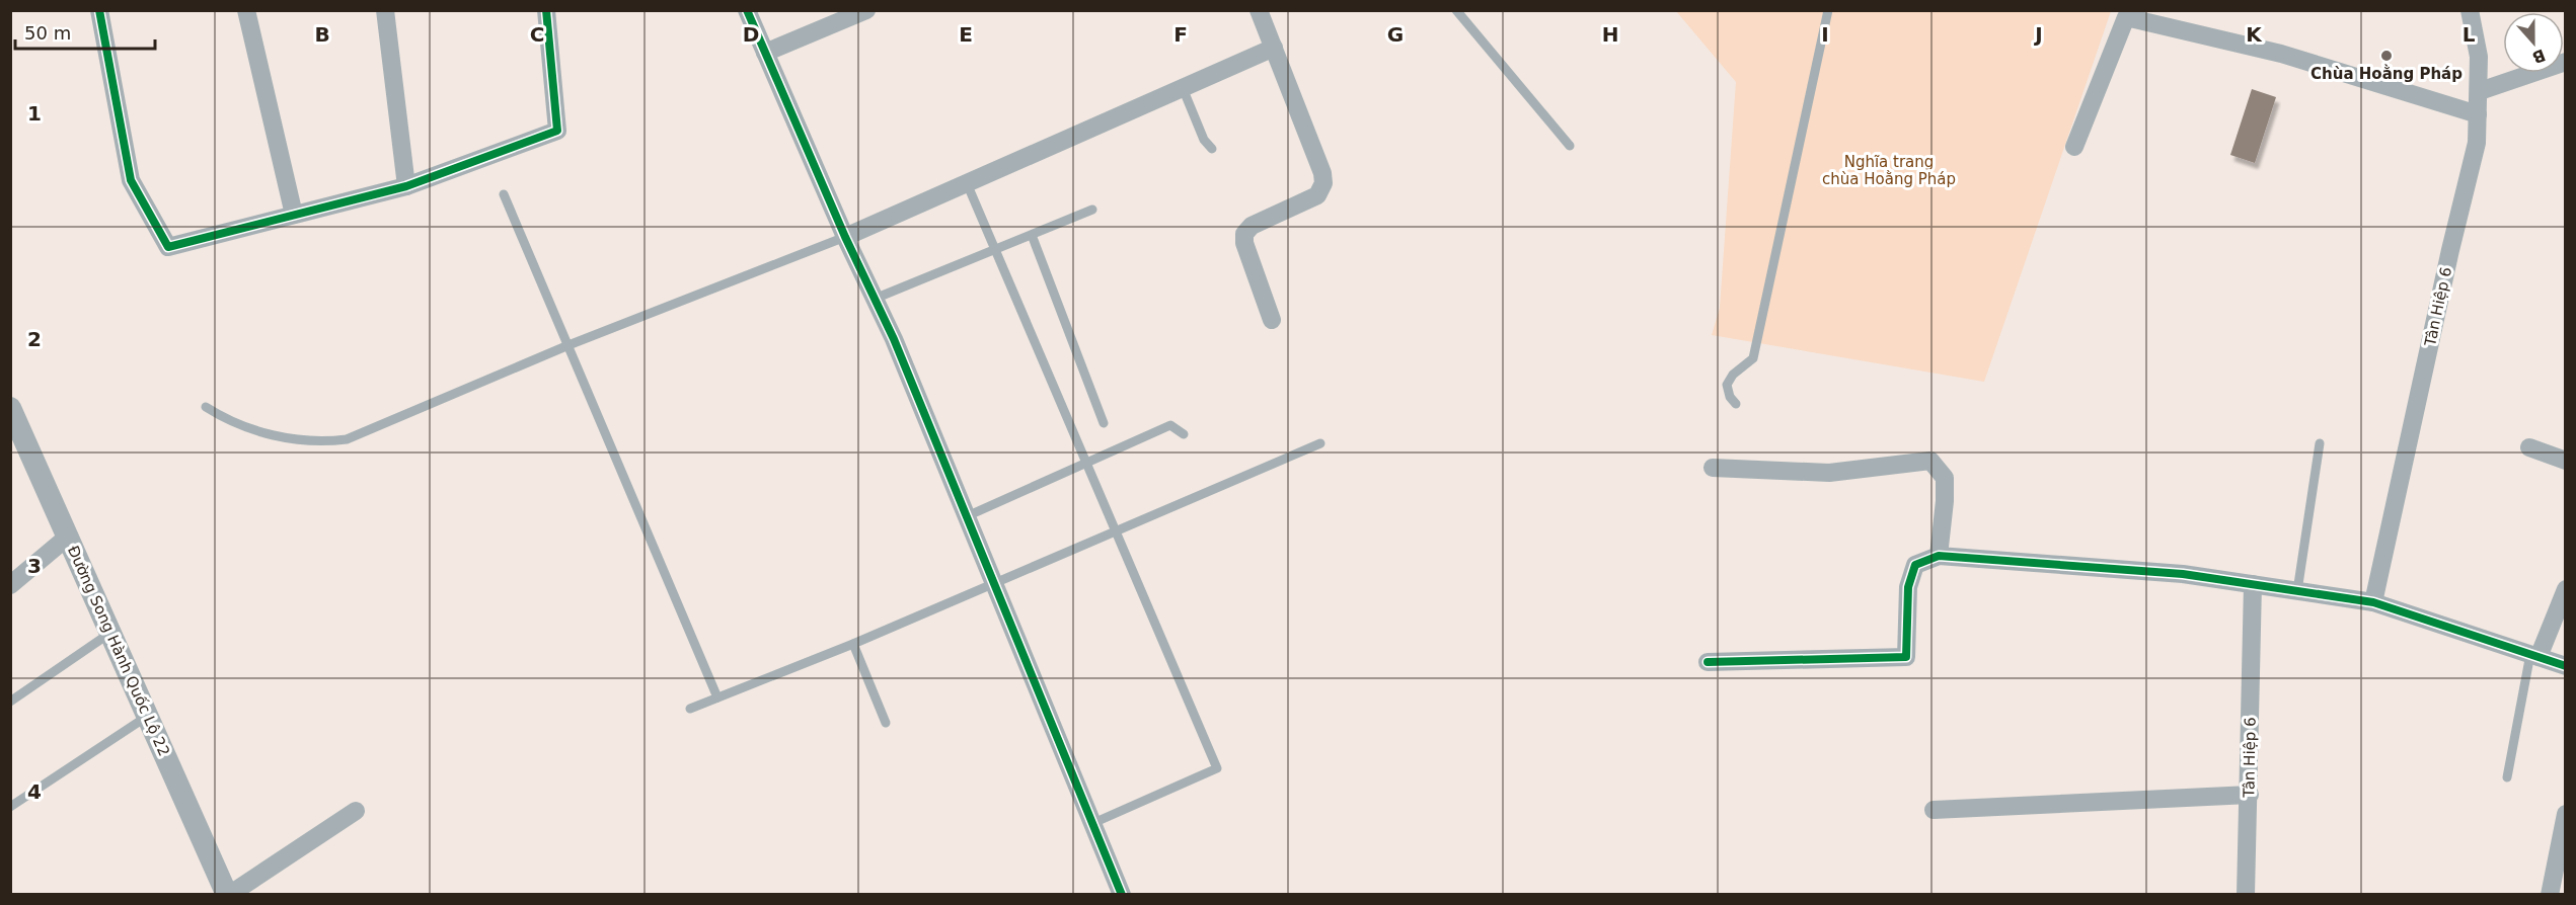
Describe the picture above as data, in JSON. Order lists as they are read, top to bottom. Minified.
{"streets":{"street":["Tân Hiệp 6","Đường Song Hành Quốc Lộ 22"]},"parks":["Nghĩa trang chùa Hoằng Pháp"],"places":["Chùa Hoằng Pháp"],"scale_bar":"50 m","north":"bottom","grid":{"columns":["B","C","D","E","F","G","H","I","J","K","L"],"rows":["1","2","3","4"]}}
